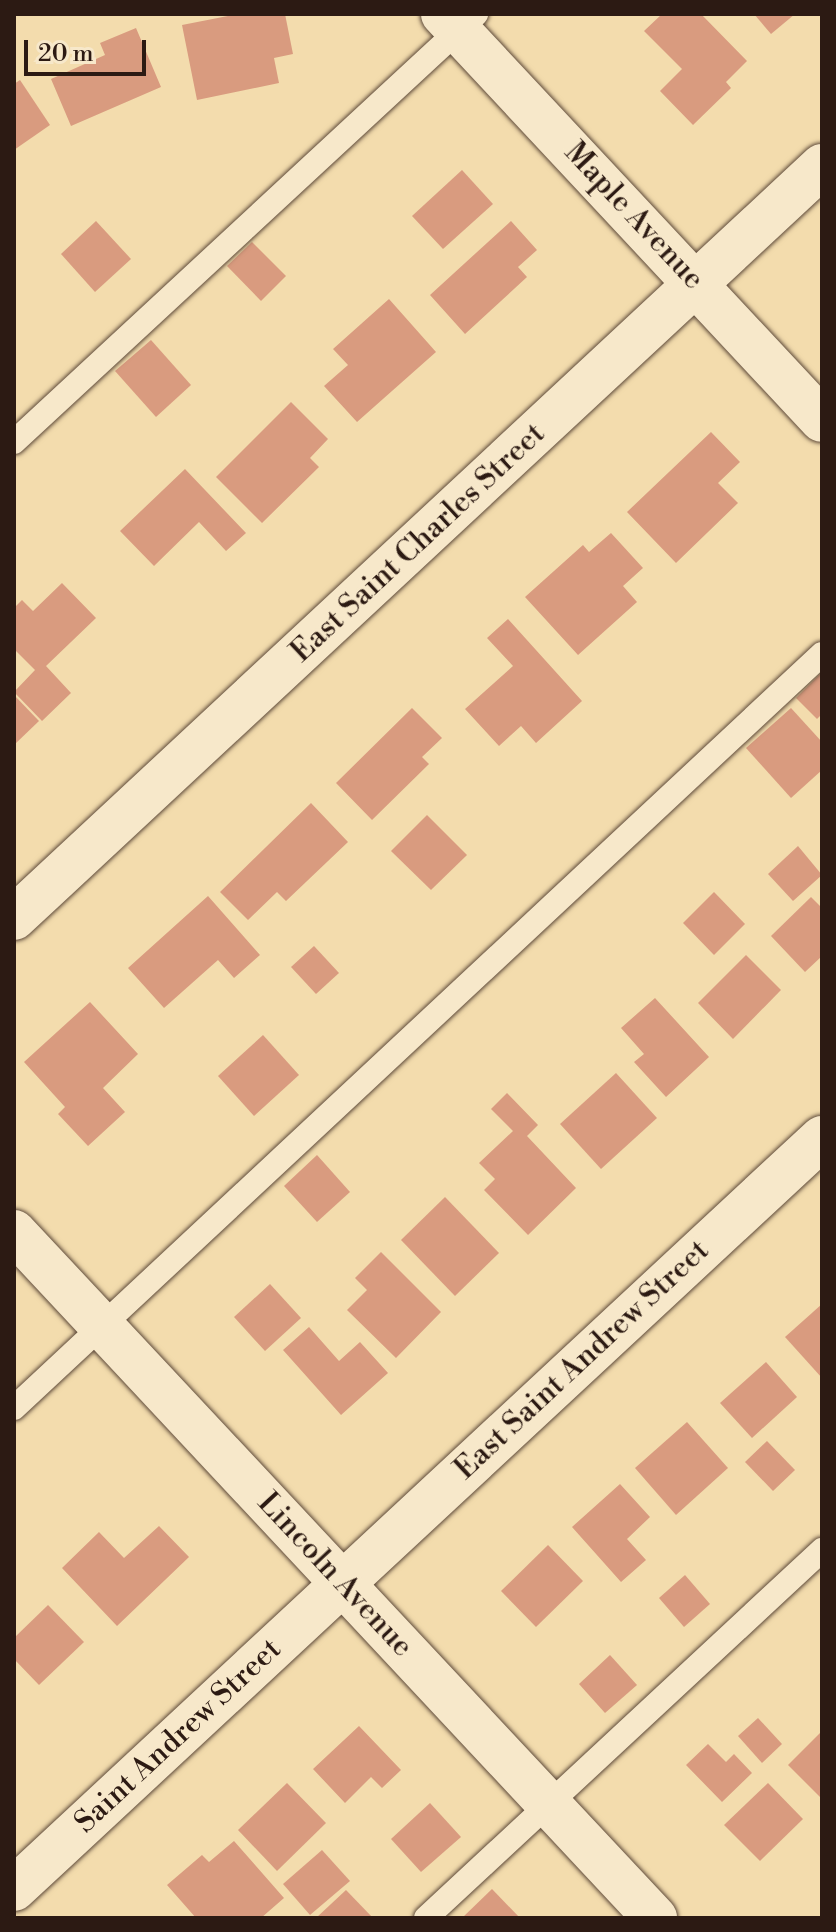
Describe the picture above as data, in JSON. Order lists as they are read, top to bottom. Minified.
{"streets":{"street":["Maple Avenue","East Saint Charles Street","East Saint Andrew Street","Lincoln Avenue","Saint Andrew Street"]},"crossings":[["Maple Avenue","East Saint Charles Street"],["East Saint Andrew Street","Lincoln Avenue"],["East Saint Andrew Street","Saint Andrew Street"],["Lincoln Avenue","Saint Andrew Street"]],"scale_bar":"20 m"}
